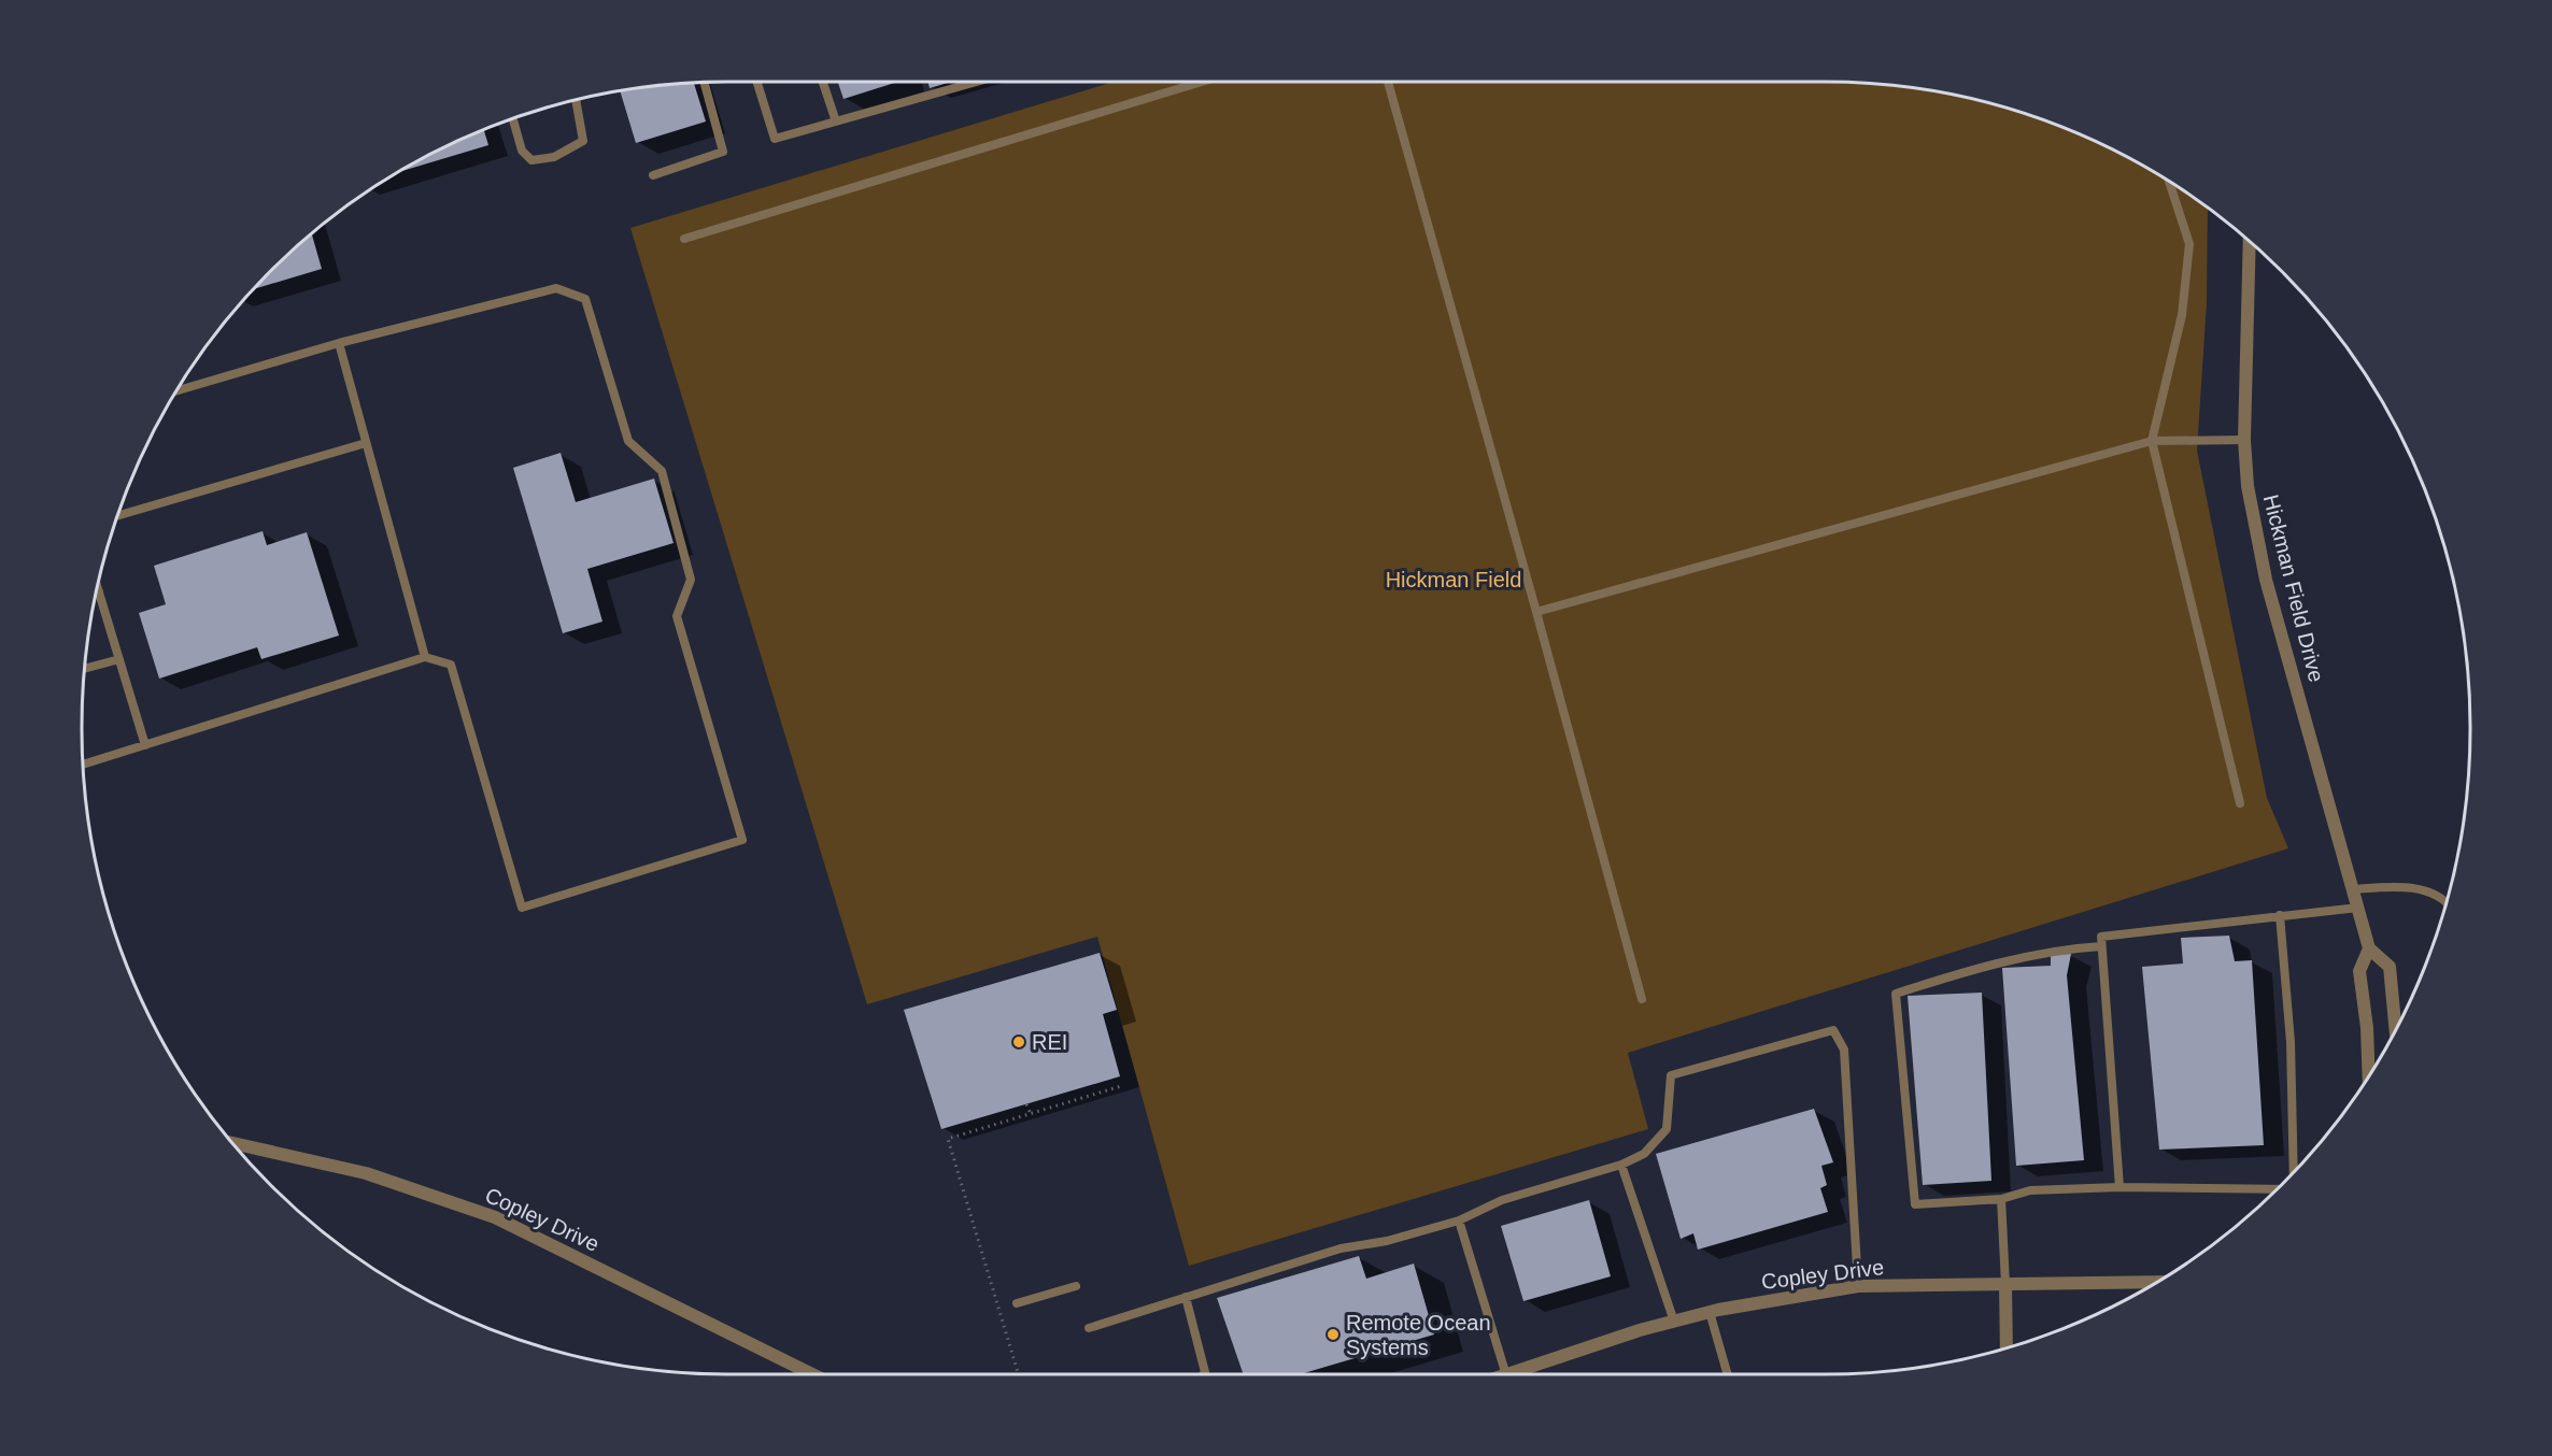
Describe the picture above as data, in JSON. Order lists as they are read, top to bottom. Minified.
{"streets":{"street":["Hickman Field Drive","Copley Drive"]},"parks":["Hickman Field"],"places":["REI","Remote Ocean Systems"]}
